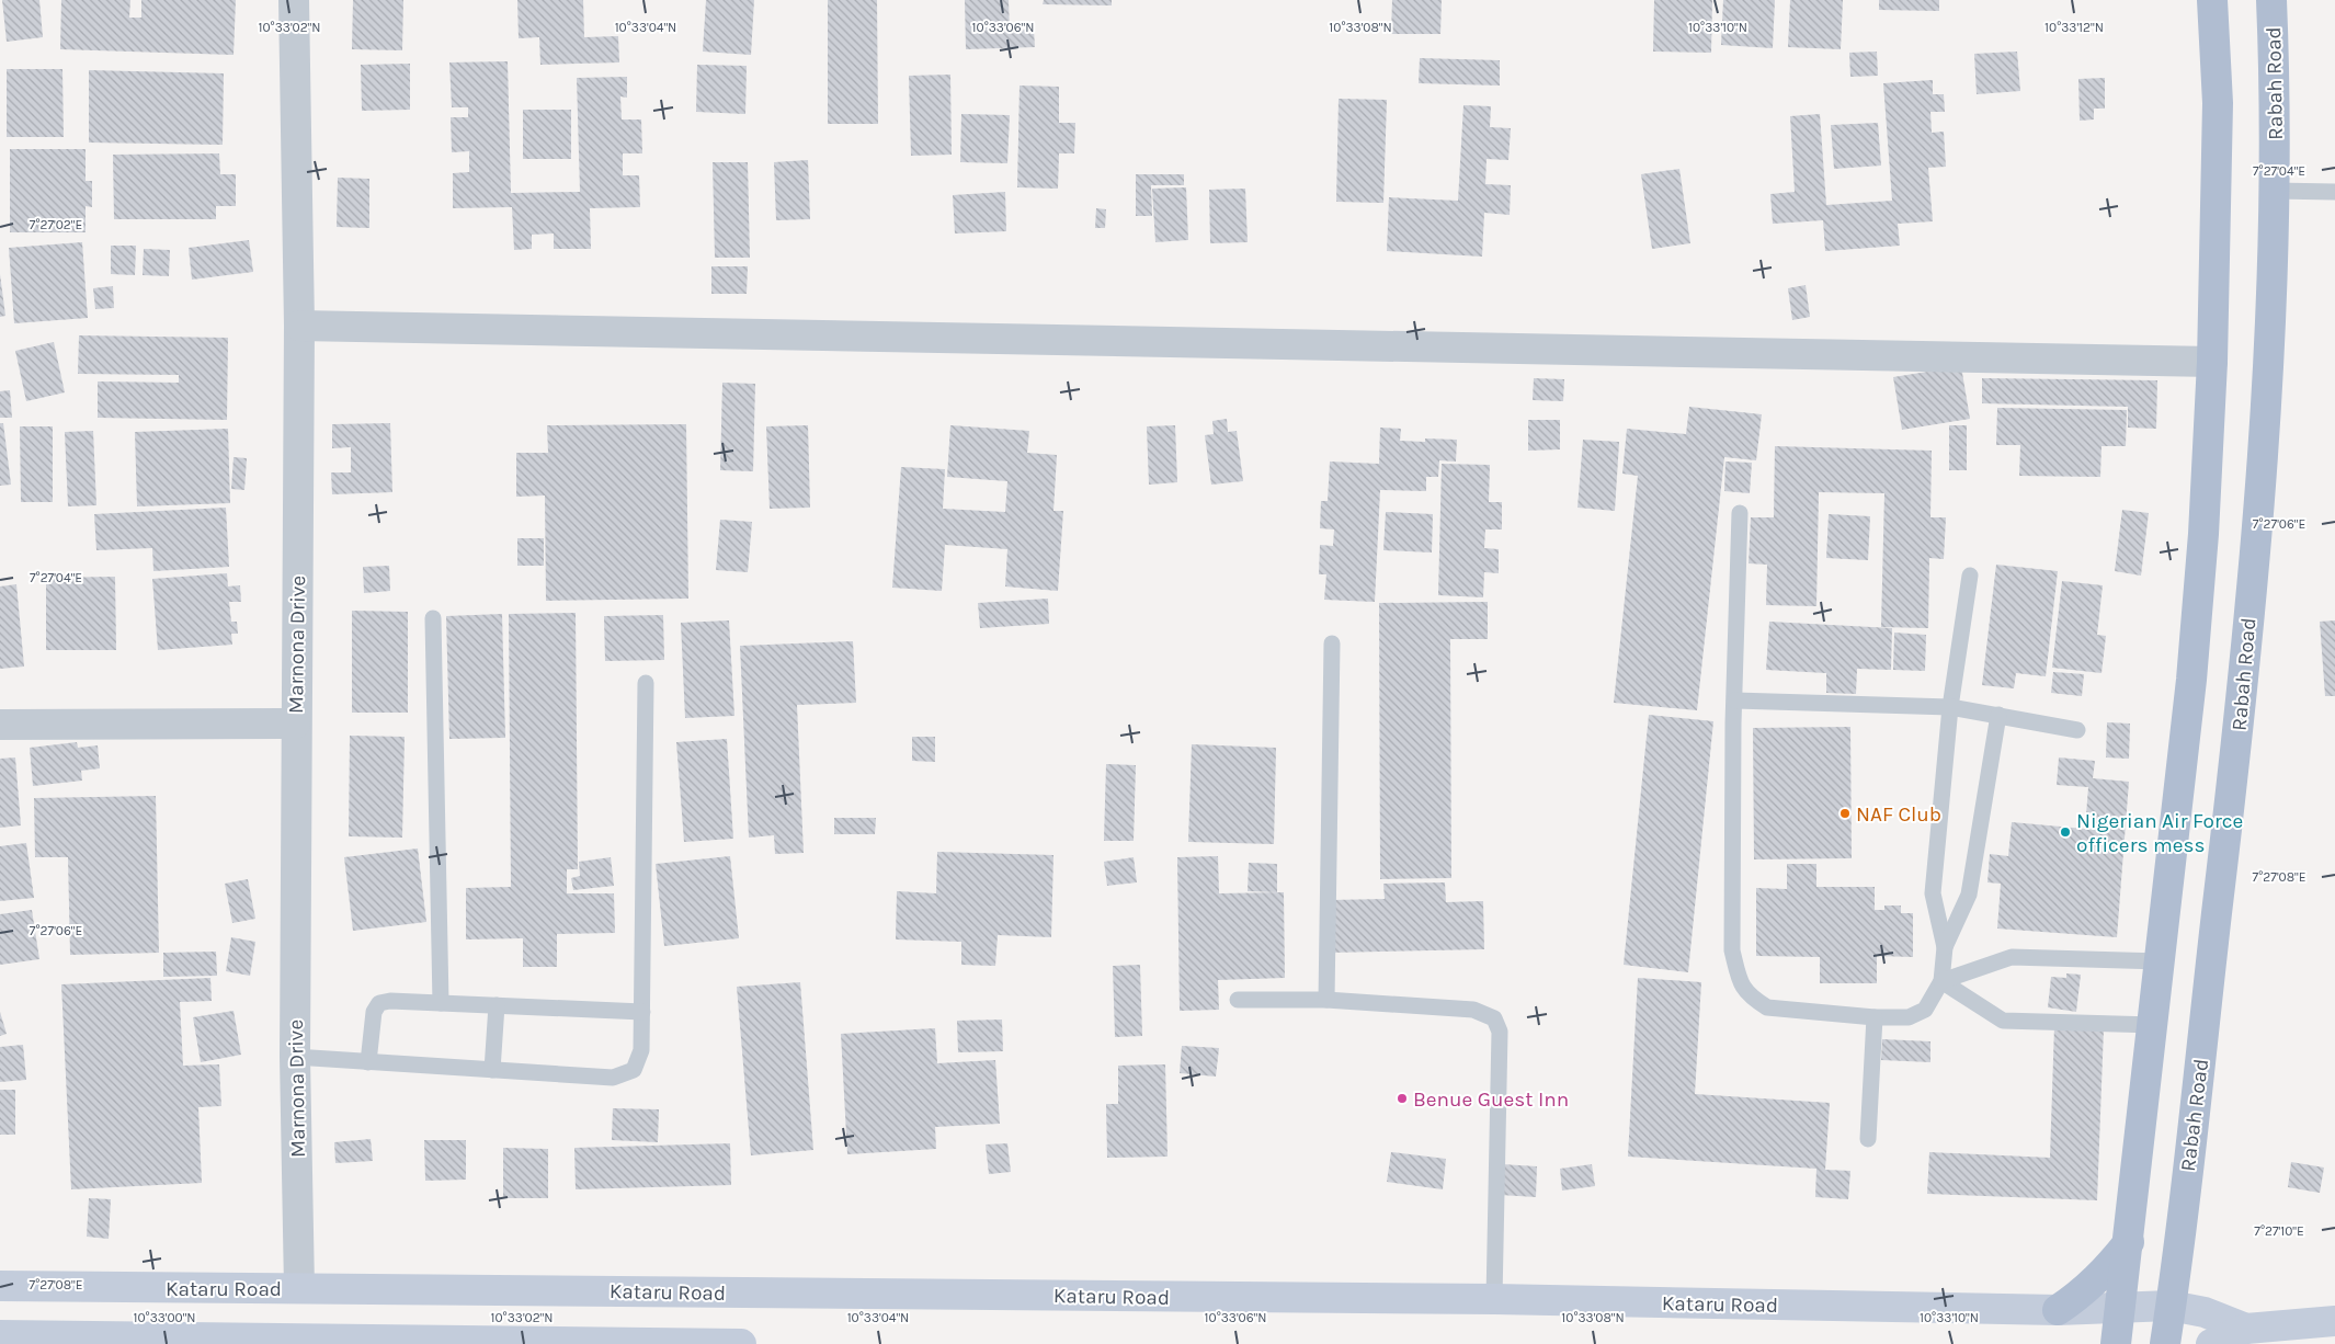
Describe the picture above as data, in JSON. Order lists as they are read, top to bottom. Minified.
{"streets":{"main road":["Rabah Road"],"street":["Marnona Drive","Kataru Road"]},"crossings":[["Rabah Road","Kataru Road"],["Marnona Drive","Kataru Road"]],"places":["NAF Club","Nigerian Air Force officers mess","Benue Guest Inn"],"coordinates":["10°33'02\"N","10°33'04\"N","10°33'06\"N","10°33'08\"N","10°33'10\"N","10°33'12\"N","7°27'04\"E","7°27'02\"E","7°27'06\"E","7°27'08\"E","7°27'10\"E","10°33'00\"N"]}
